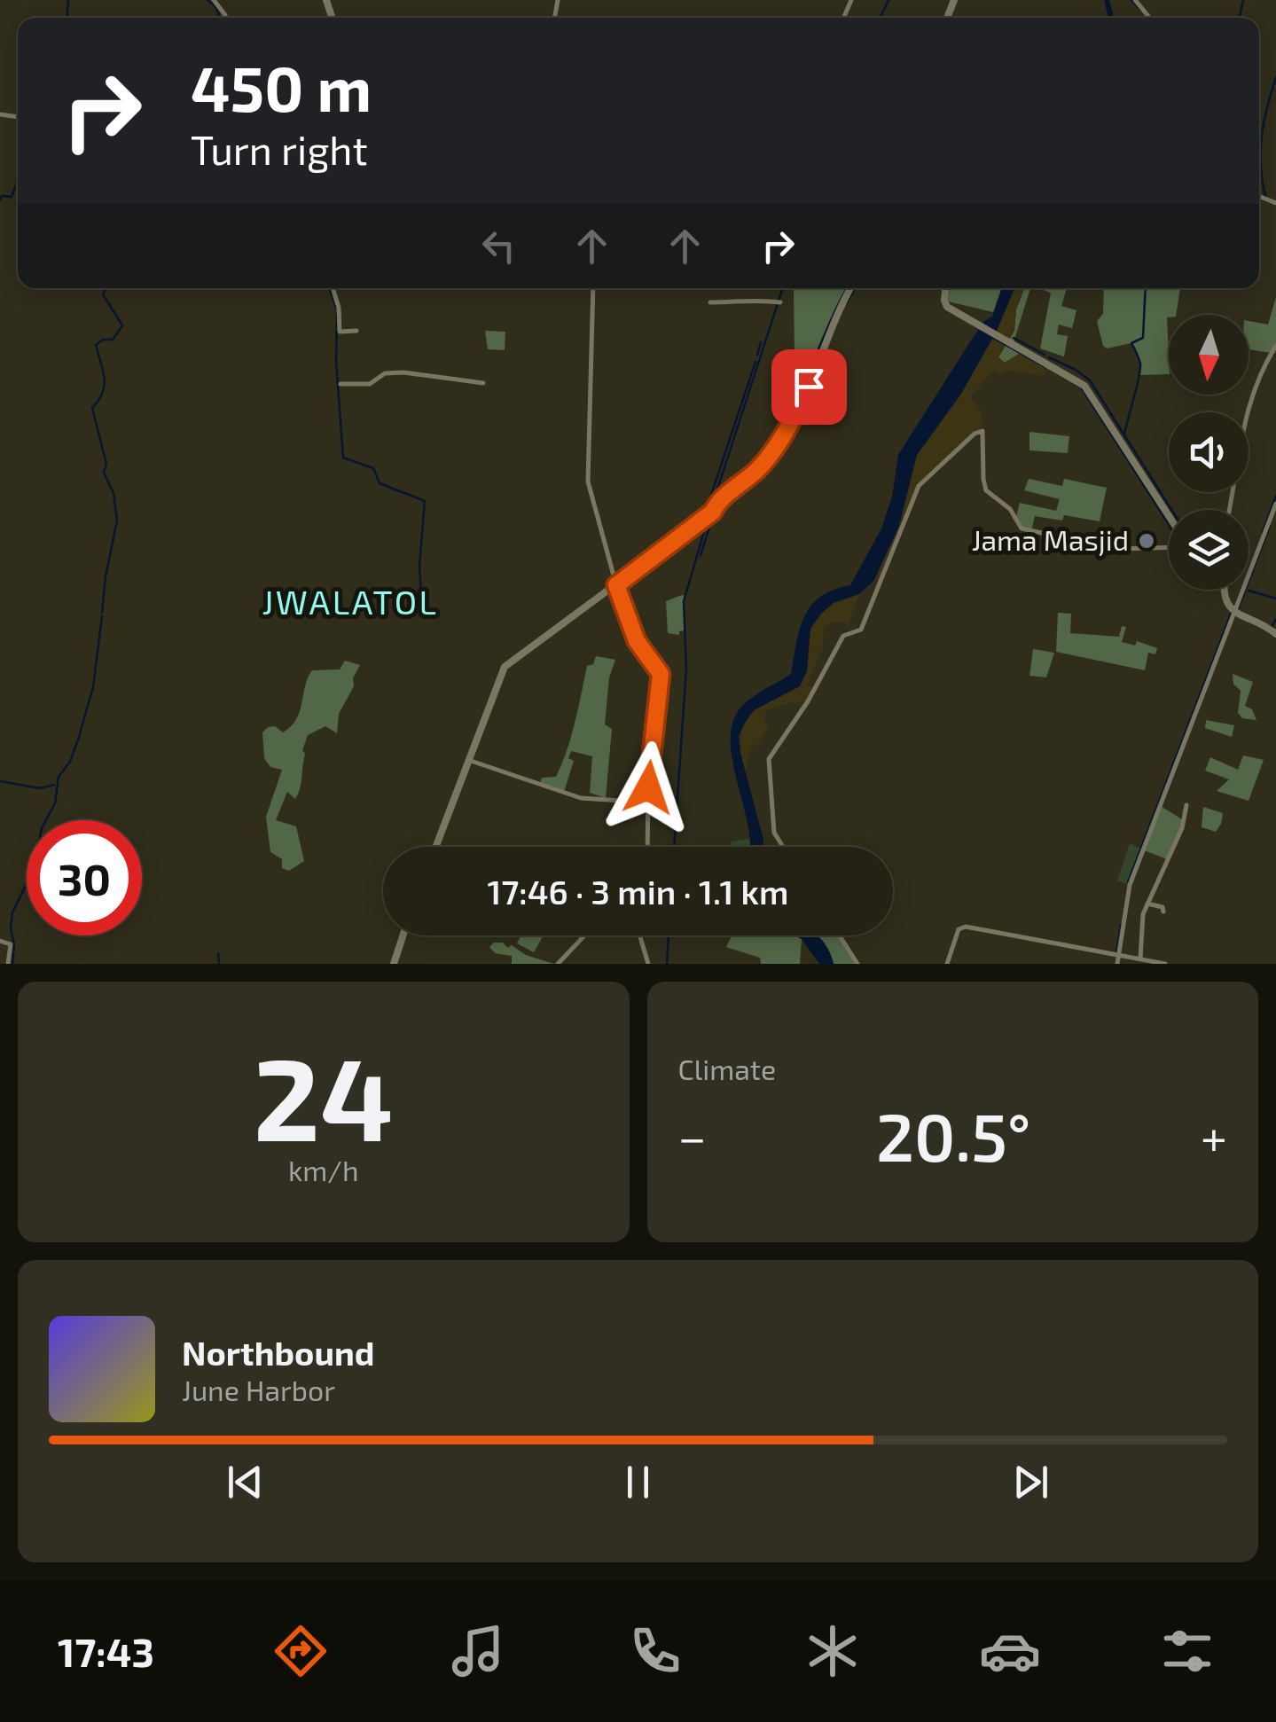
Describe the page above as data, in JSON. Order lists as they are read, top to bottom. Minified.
{"districts":["JWALATOL"],"places":["Jama Masjid"],"north":"bottom","page":{"turn":["450 m","Turn right"],"limit":"30","trip":"17:46 · 3 min · 1.1 km","tile":[["24","km/h"],"Climate"],"heat":["−","20.5°","+"],"song":["Northbound","June Harbor"],"tabs":"17:43"}}
